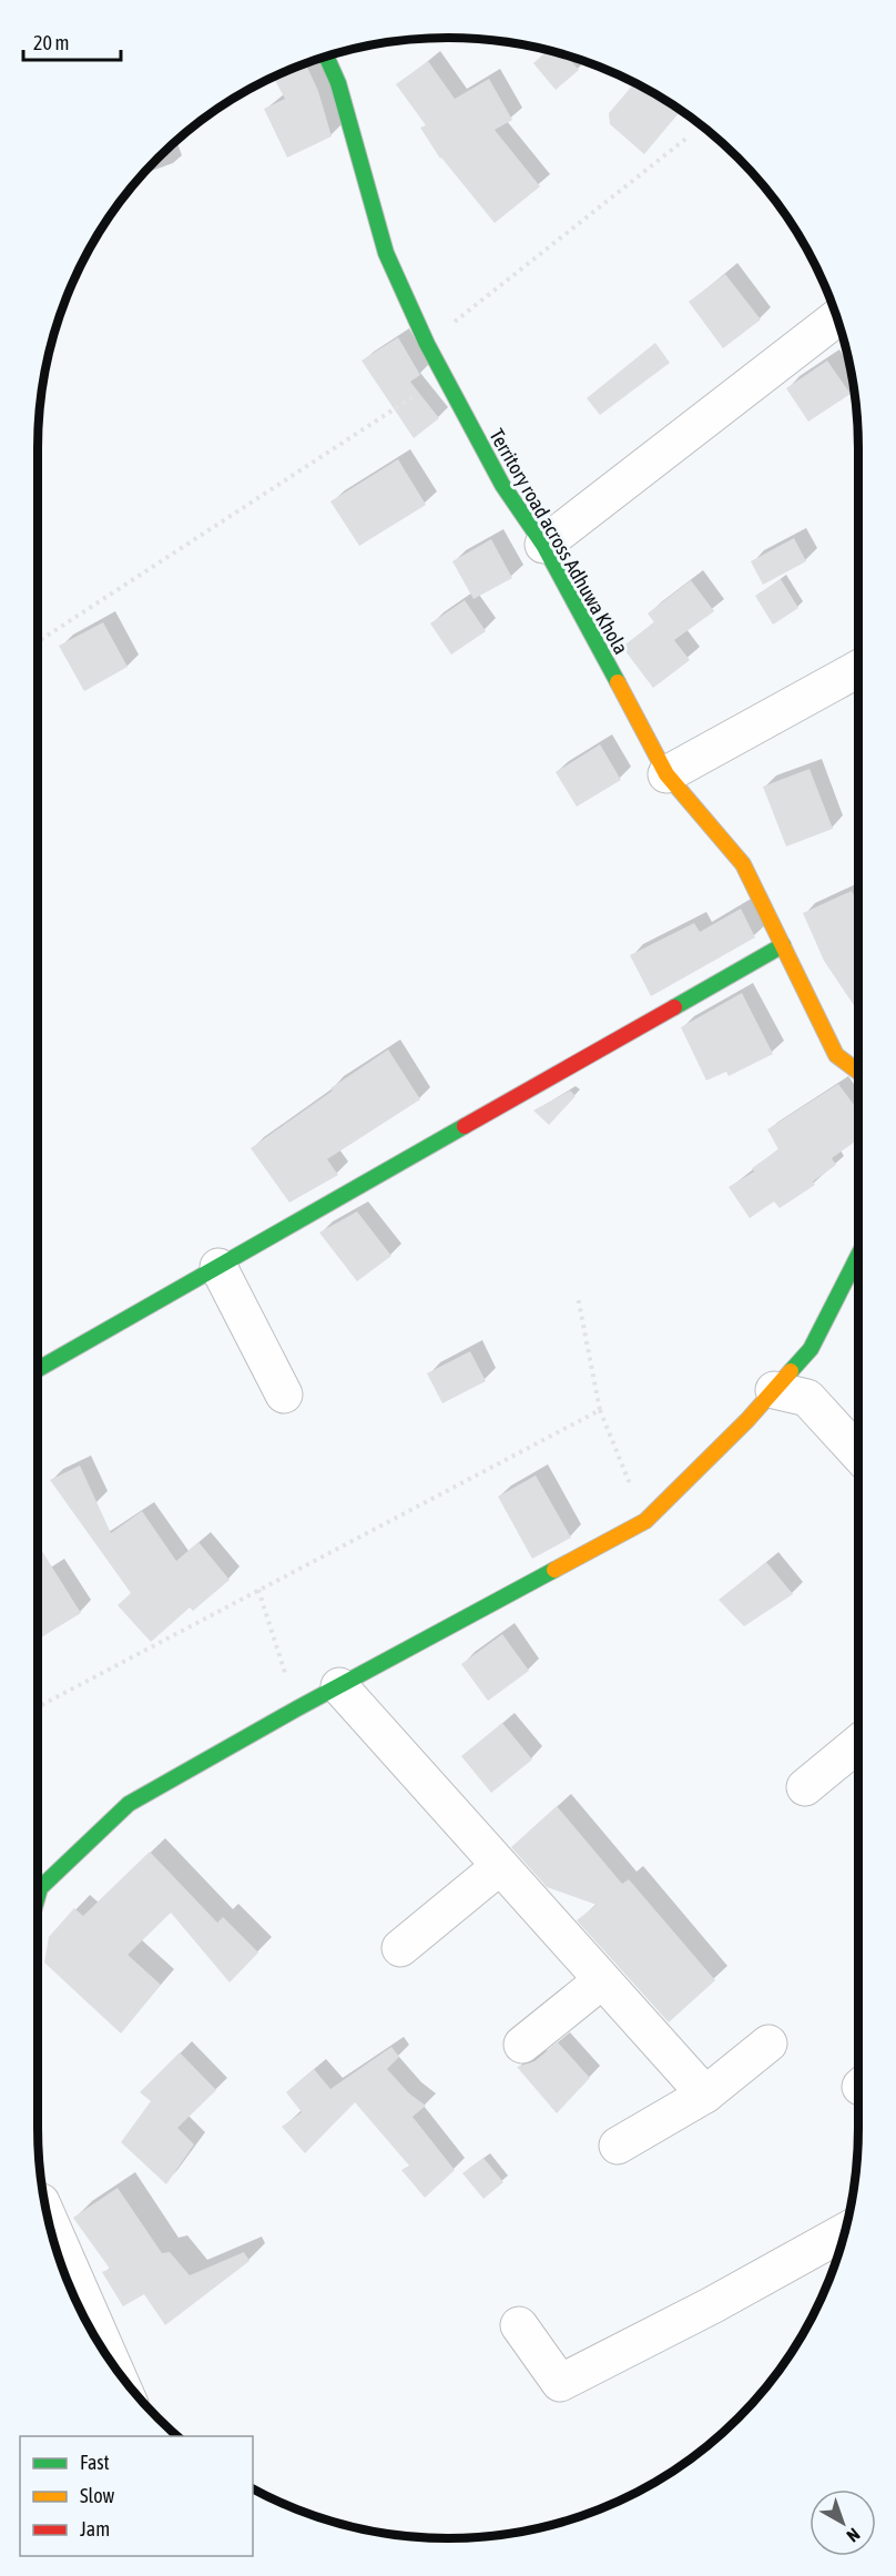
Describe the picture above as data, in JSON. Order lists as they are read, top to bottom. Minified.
{"streets":{"street":["Territory road across Adhuwa Khola"]},"legend":["Fast","Slow","Jam"],"scale_bar":"20 m","north":"bottom right"}
